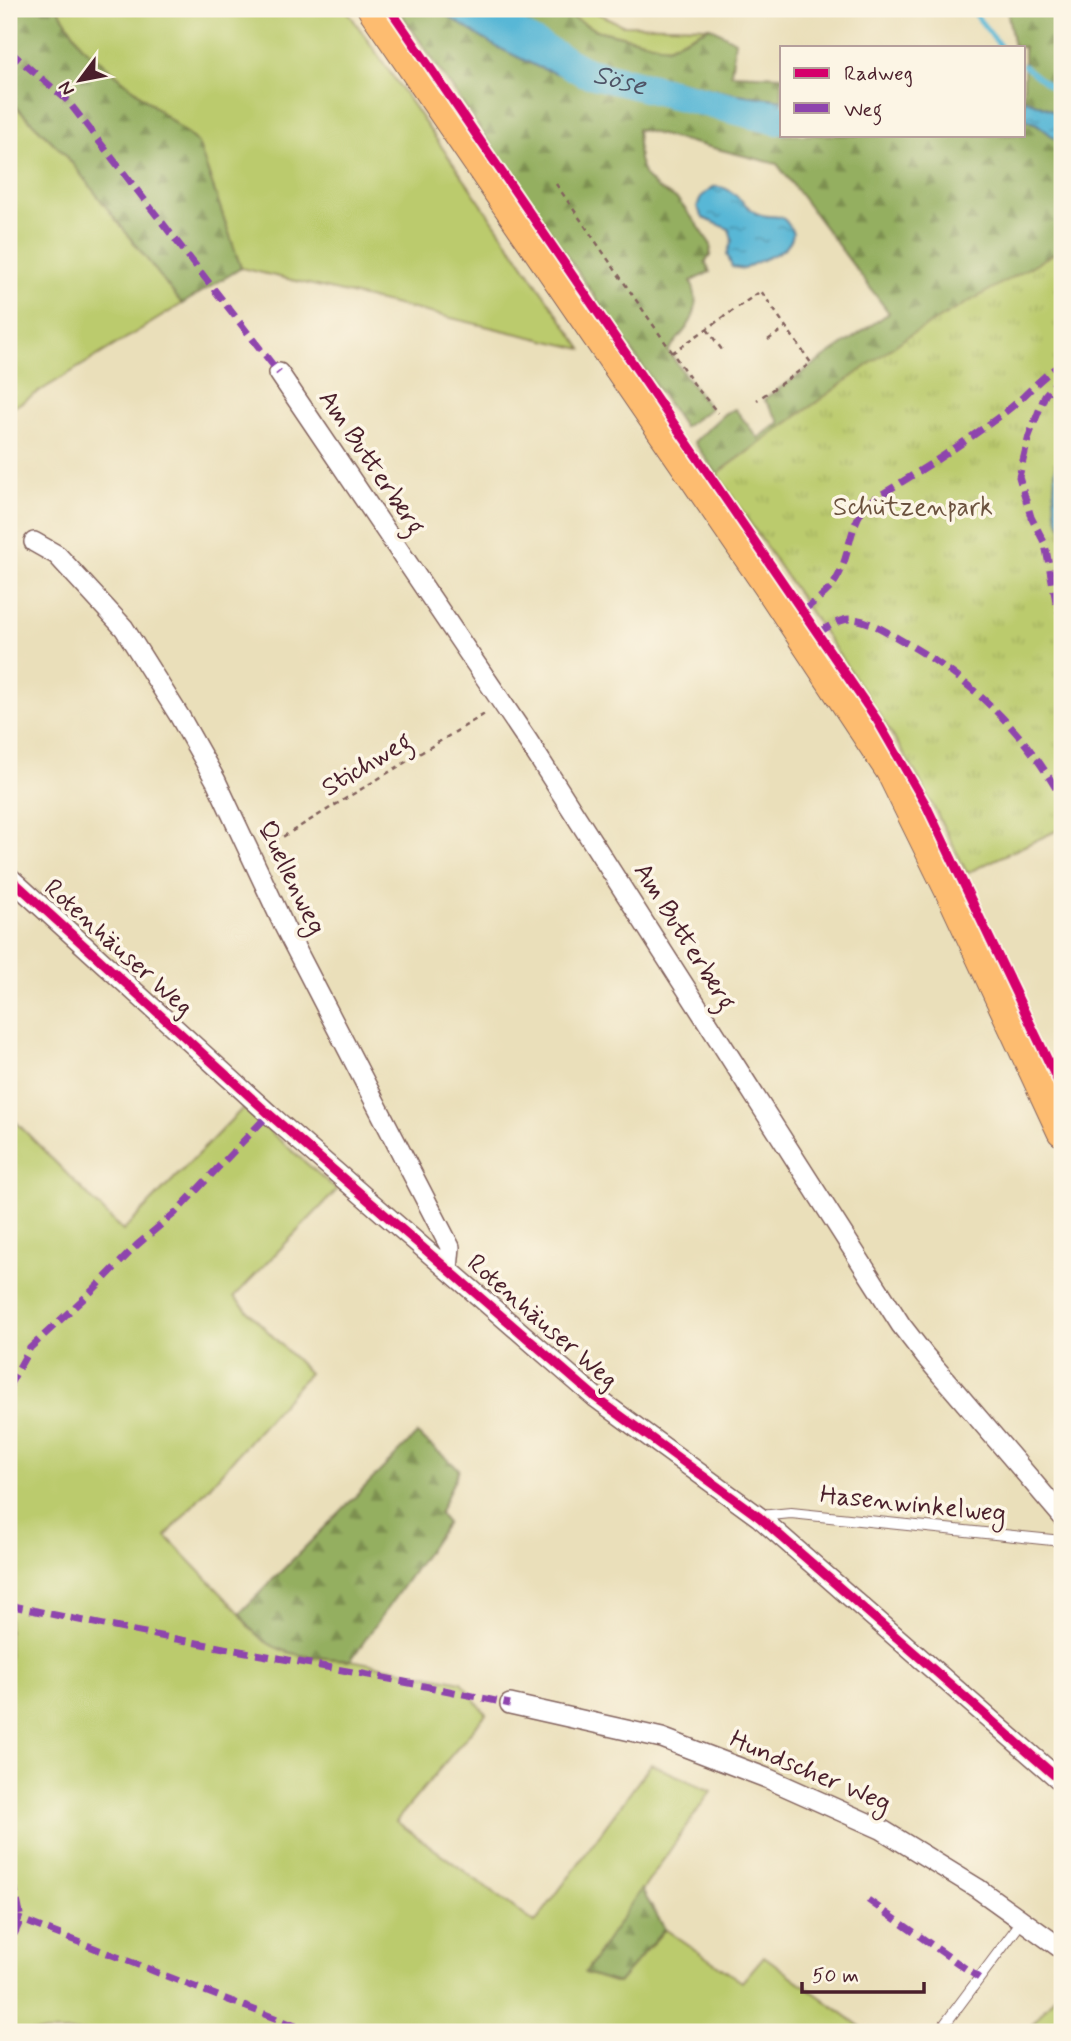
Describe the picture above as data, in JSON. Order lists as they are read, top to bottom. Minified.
{"streets":{"street":["Am Butterberg","Quellenweg","Rotenhäuser Weg","Hundscher Weg"],"lane":["Hasenwinkelweg"],"path":["Stichweg"]},"crossings":[["Am Butterberg","Stichweg"],["Stichweg","Quellenweg"],["Quellenweg","Rotenhäuser Weg"],["Rotenhäuser Weg","Hasenwinkelweg"]],"water":["Söse"],"parks":["Schützenpark"],"legend":["Radweg","Weg"],"scale_bar":"50 m","north":"bottom left"}
